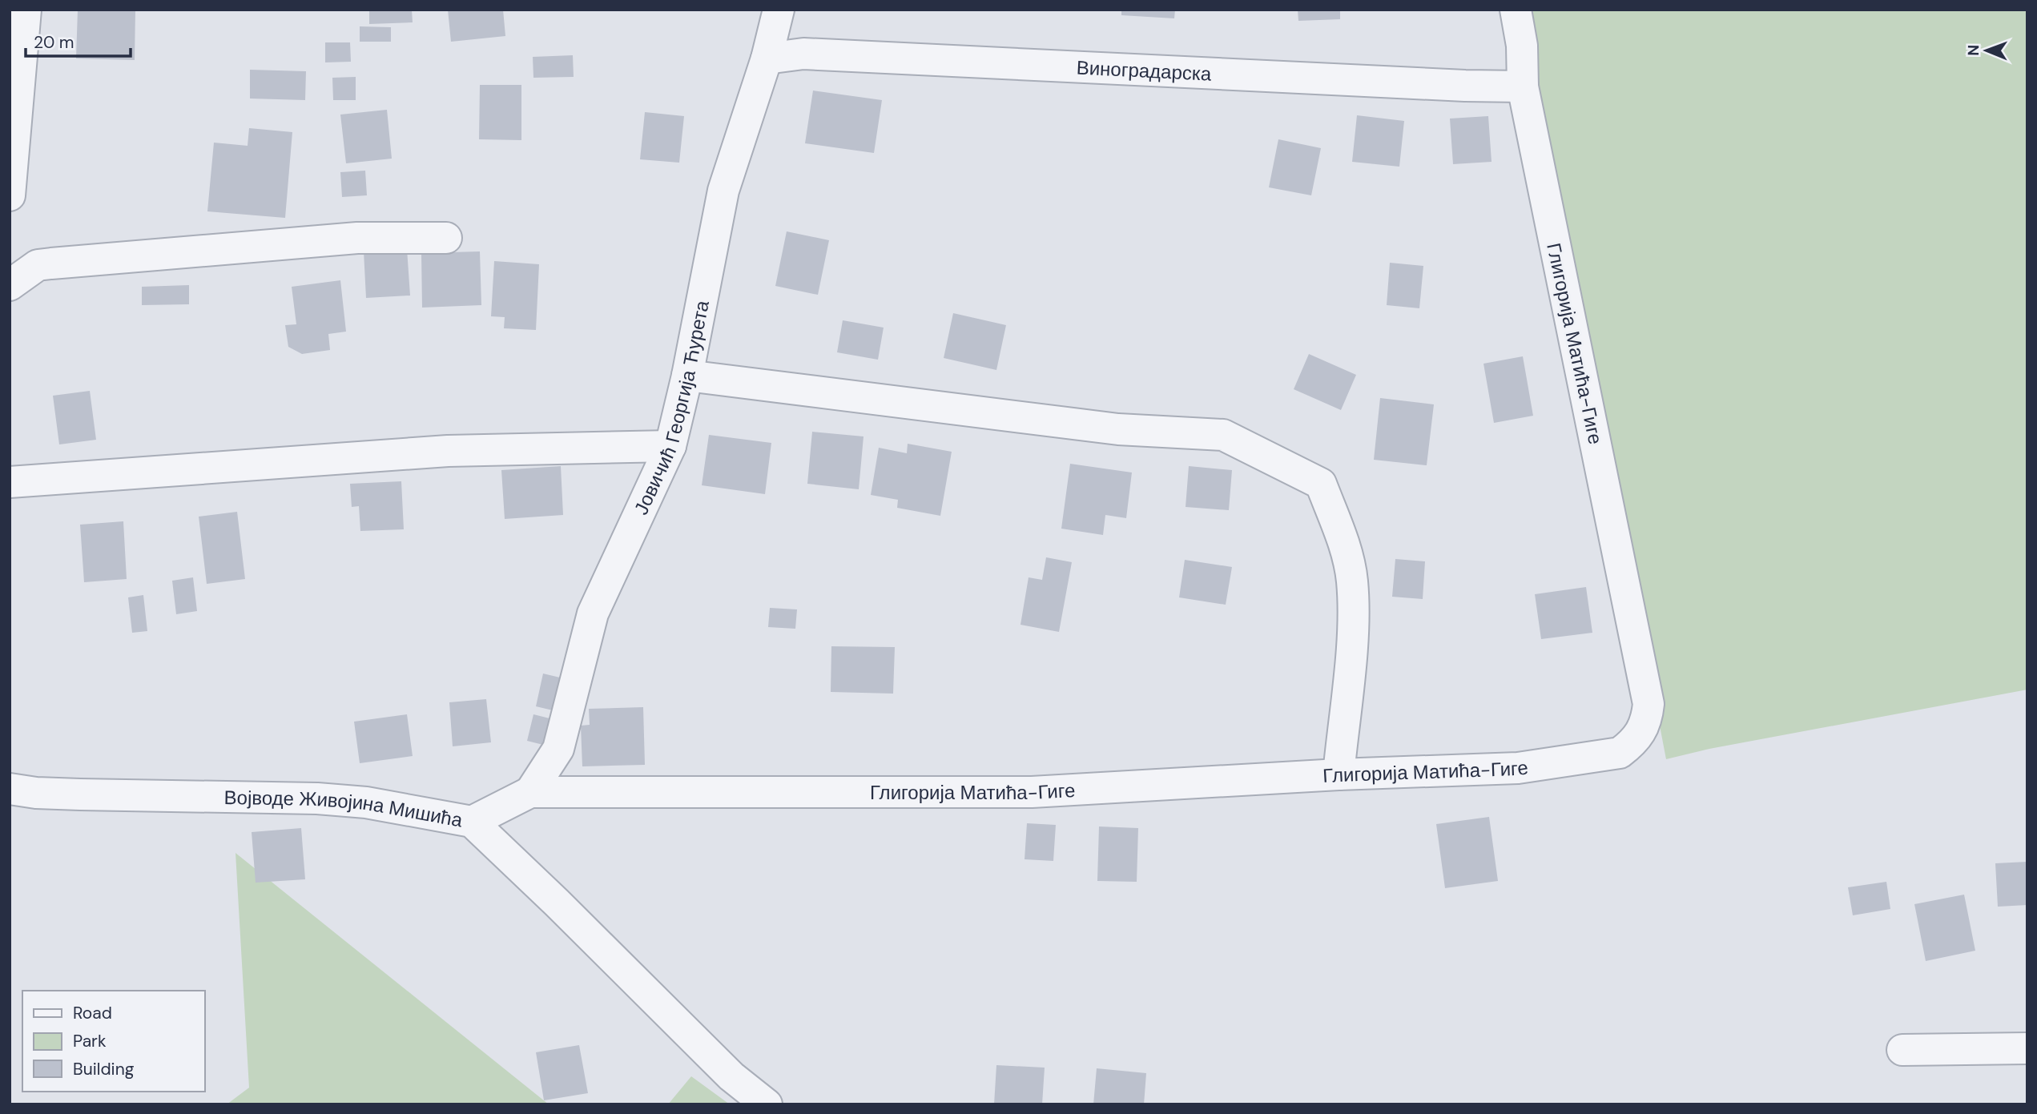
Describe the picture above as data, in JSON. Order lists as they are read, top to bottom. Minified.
{"streets":{"street":["Виноградарска","Глигорија Матића-Гиге","Јовичић Георгија Ћурета","Војводе Живојина Мишића"]},"crossings":[["Виноградарска","Глигорија Матића-Гиге"],["Виноградарска","Јовичић Георгија Ћурета"],["Глигорија Матића-Гиге","Јовичић Георгија Ћурета"],["Глигорија Матића-Гиге","Војводе Живојина Мишића"]],"legend":["Road","Park","Building"],"scale_bar":"20 m","north":"left"}
